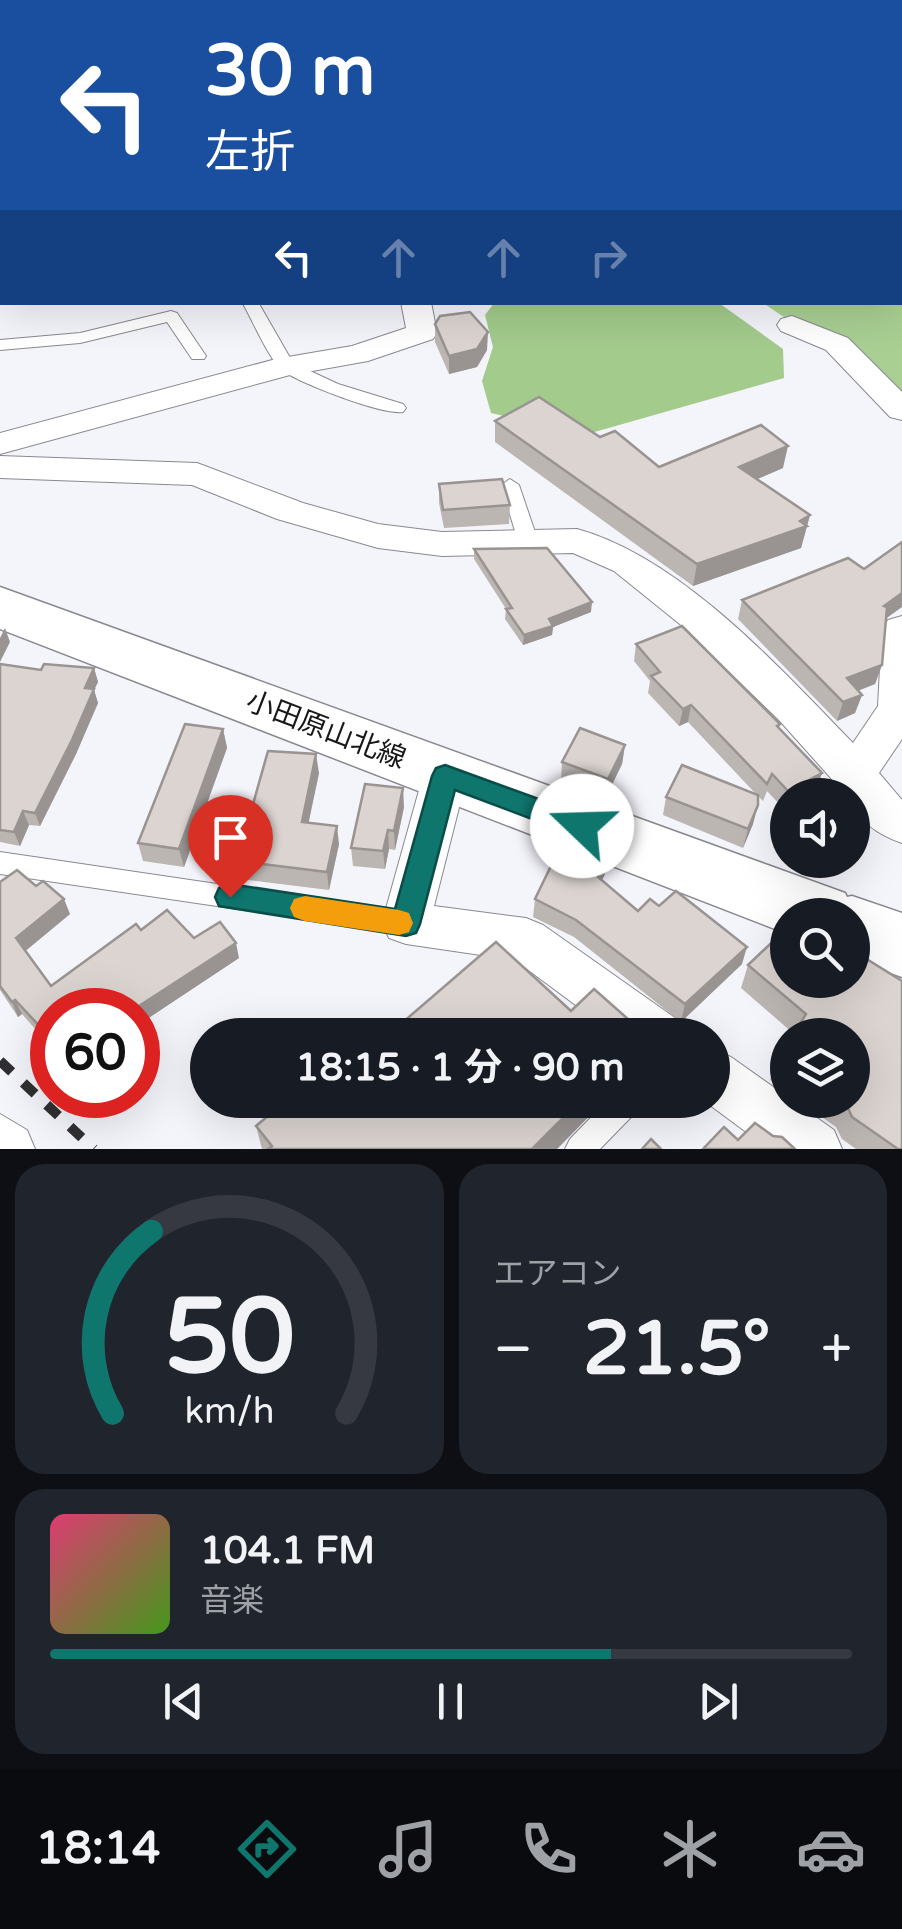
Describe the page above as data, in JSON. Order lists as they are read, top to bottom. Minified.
{"streets":{"main road":["小田原山北線"]},"page":{"turn":["30 m","左折"],"limit":"60","trip":"18:15 · 1 分 · 90 m","tile":"エアコン","heat":["−","21.5°","+"],"song":["104.1 FM","音楽"],"tabs":"18:14","gauge":["50","km/h"]}}
